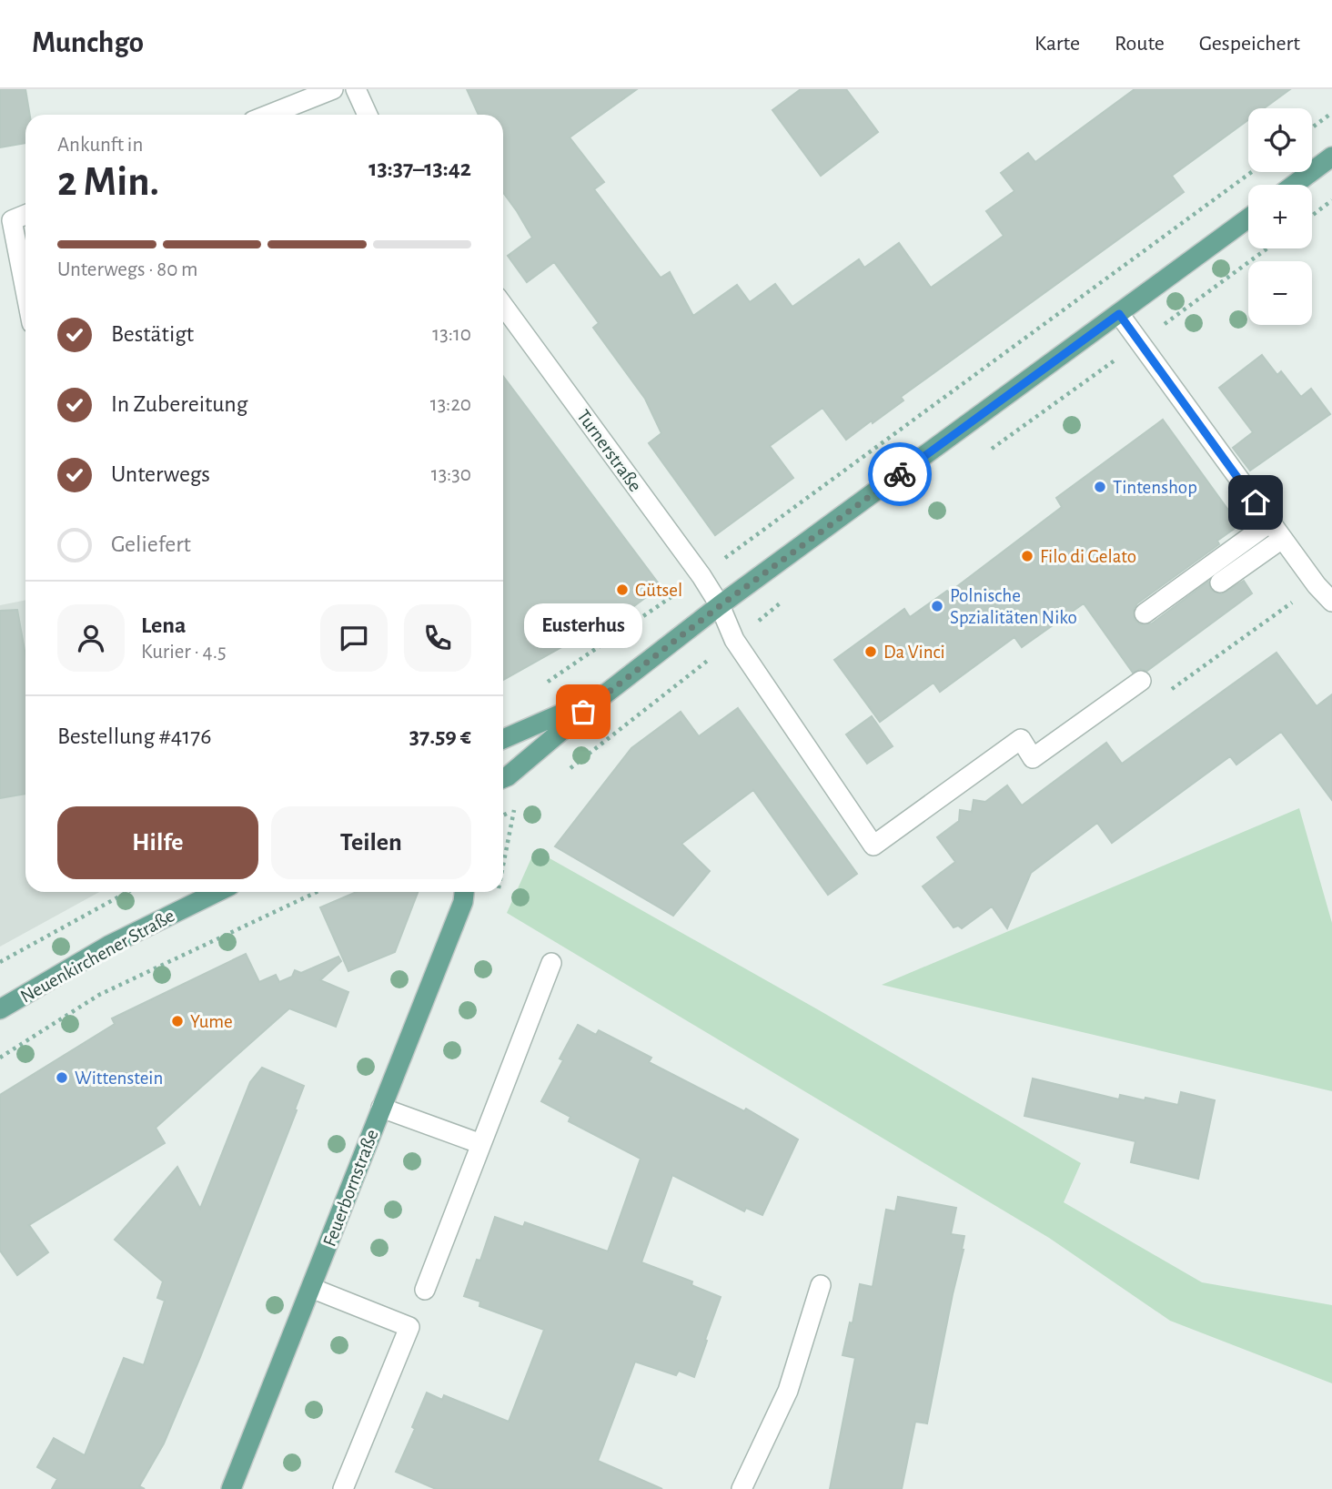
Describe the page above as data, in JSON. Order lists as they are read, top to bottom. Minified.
{"streets":{"main road":["Neuenkirchener Straße","Feuerbornstraße"],"street":["Turnerstraße"]},"places":["Tintenshop","Filo di Gelato","Gütsel","Polnische Spzialitäten Niko","Da Vinci","Eusterhus","Yume","Wittenstein"],"page":{"header":"Munchgo","nav":["Karte","Route","Gespeichert"],"map_buttons":["+","−"],"heading":["2 Min.","Ankunft in","13:37–13:42"],"panel":["Lena","Kurier · 4.5","Bestellung #4176","37.59 €"],"bar":"Unterwegs · 80 m","list":[["Bestätigt","13:10"],["In Zubereitung","13:20"],["Unterwegs","13:30"],"Geliefert"],"bubble":"Eusterhus","buttons":["Hilfe","Teilen"]}}
